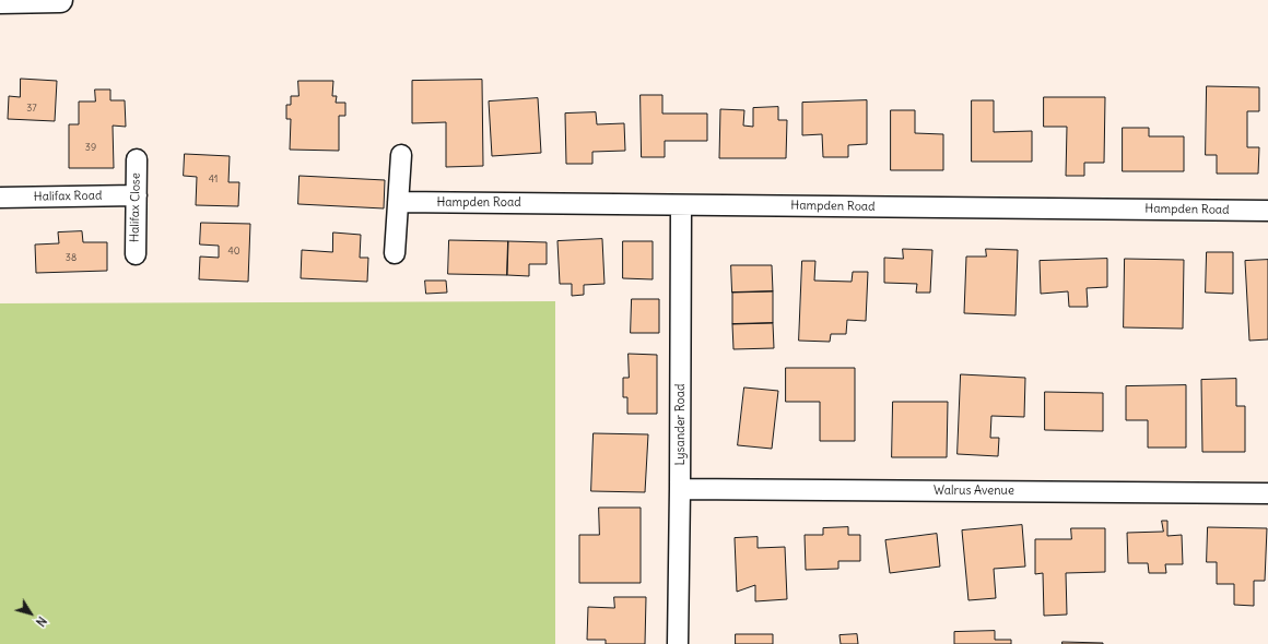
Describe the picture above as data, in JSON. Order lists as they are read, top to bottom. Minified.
{"streets":{"street":["Halifax Road","Hampden Road","Halifax Close","Lysander Road","Walrus Avenue"]},"crossings":[["Halifax Road","Halifax Close"],["Hampden Road","Lysander Road"],["Lysander Road","Walrus Avenue"]],"house_numbers":["37","39","41","40","38"],"north":"bottom right"}
